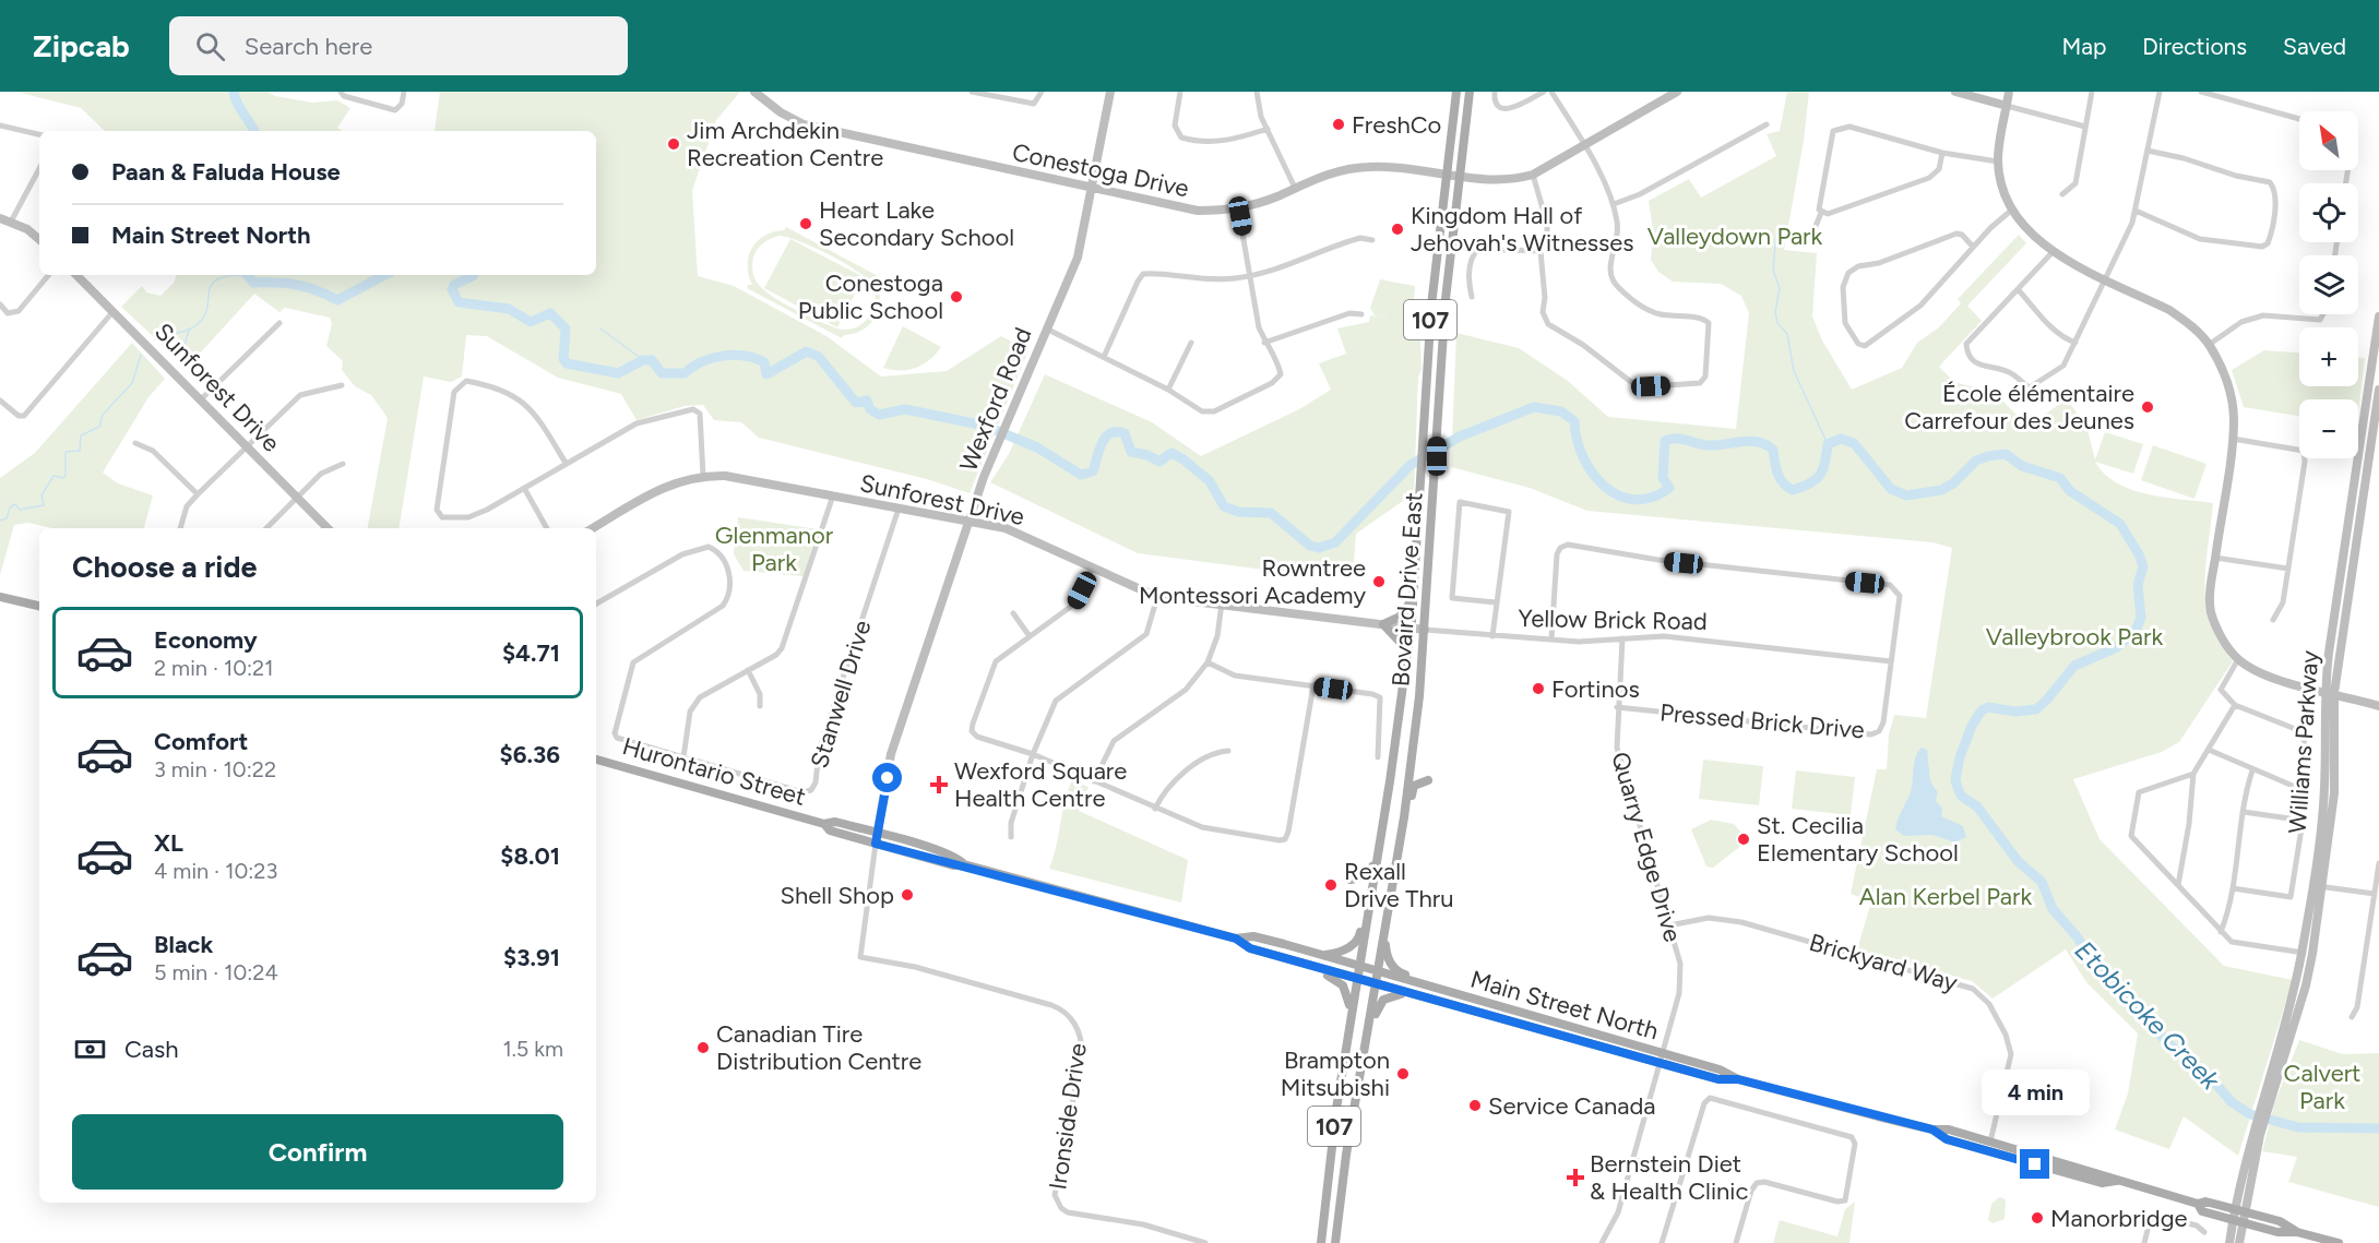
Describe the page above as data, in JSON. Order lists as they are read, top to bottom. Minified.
{"streets":{"main road":["107","Bovaird Drive East","Hurontario Street","Main Street North"],"street":["Conestoga Drive","Sunforest Drive","Wexford Road","Yellow Brick Road","Stanwell Drive","Pressed Brick Drive","Williams Parkway","Quarry Edge Drive","Brickyard Way","Ironside Drive"]},"crossings":[["Conestoga Drive","Wexford Road"],["Conestoga Drive","Bovaird Drive East"],["107","Bovaird Drive East"],["107","Hurontario Street"],["107","Main Street North"],["Sunforest Drive","Wexford Road"],["Sunforest Drive","Bovaird Drive East"],["Sunforest Drive","Yellow Brick Road"],["Sunforest Drive","Stanwell Drive"],["Wexford Road","Hurontario Street"],["Wexford Road","Ironside Drive"],["Bovaird Drive East","Yellow Brick Road"],["Bovaird Drive East","Hurontario Street"],["Bovaird Drive East","Main Street North"],["Yellow Brick Road","Pressed Brick Drive"],["Yellow Brick Road","Quarry Edge Drive"],["Pressed Brick Drive","Quarry Edge Drive"],["Williams Parkway","Main Street North"],["Hurontario Street","Main Street North"],["Hurontario Street","Ironside Drive"],["Quarry Edge Drive","Brickyard Way"],["Quarry Edge Drive","Main Street North"],["Brickyard Way","Main Street North"]],"water":["Etobicoke Creek"],"parks":["Valleydown Park","Glenmanor Park","Valleybrook Park","Alan Kerbel Park","Calvert Park"],"places":{"other":["FreshCo","Jim Archdekin Recreation Centre","Heart Lake Secondary School","Kingdom Hall of Jehovah's Witnesses","Conestoga Public School","École élémentaire Carrefour des Jeunes","Rowntree Montessori Academy","Fortinos","St. Cecilia Elementary School","Rexall Drive Thru","Shell Shop","Canadian Tire Distribution Centre","Brampton Mitsubishi","Service Canada","Manorbridge"],"health":["Wexford Square Health Centre","Bernstein Diet & Health Clinic"]},"north":"top left","page":{"header":"Zipcab","search":"Search here","nav":["Map","Directions","Saved"],"map_buttons":["+","−"],"banner":["Paan & Faluda House","Main Street North"],"heading":"Choose a ride","list":[{"name":"Economy","note":"2 min · 10:21","value":"$4.71"},{"name":"Comfort","note":"3 min · 10:22","value":"$6.36"},{"name":"XL","note":"4 min · 10:23","value":"$8.01"},{"name":"Black","note":"5 min · 10:24","value":"$3.91"}],"pay":["Cash","1.5 km"],"bubble":"4 min","buttons":"Confirm"}}
